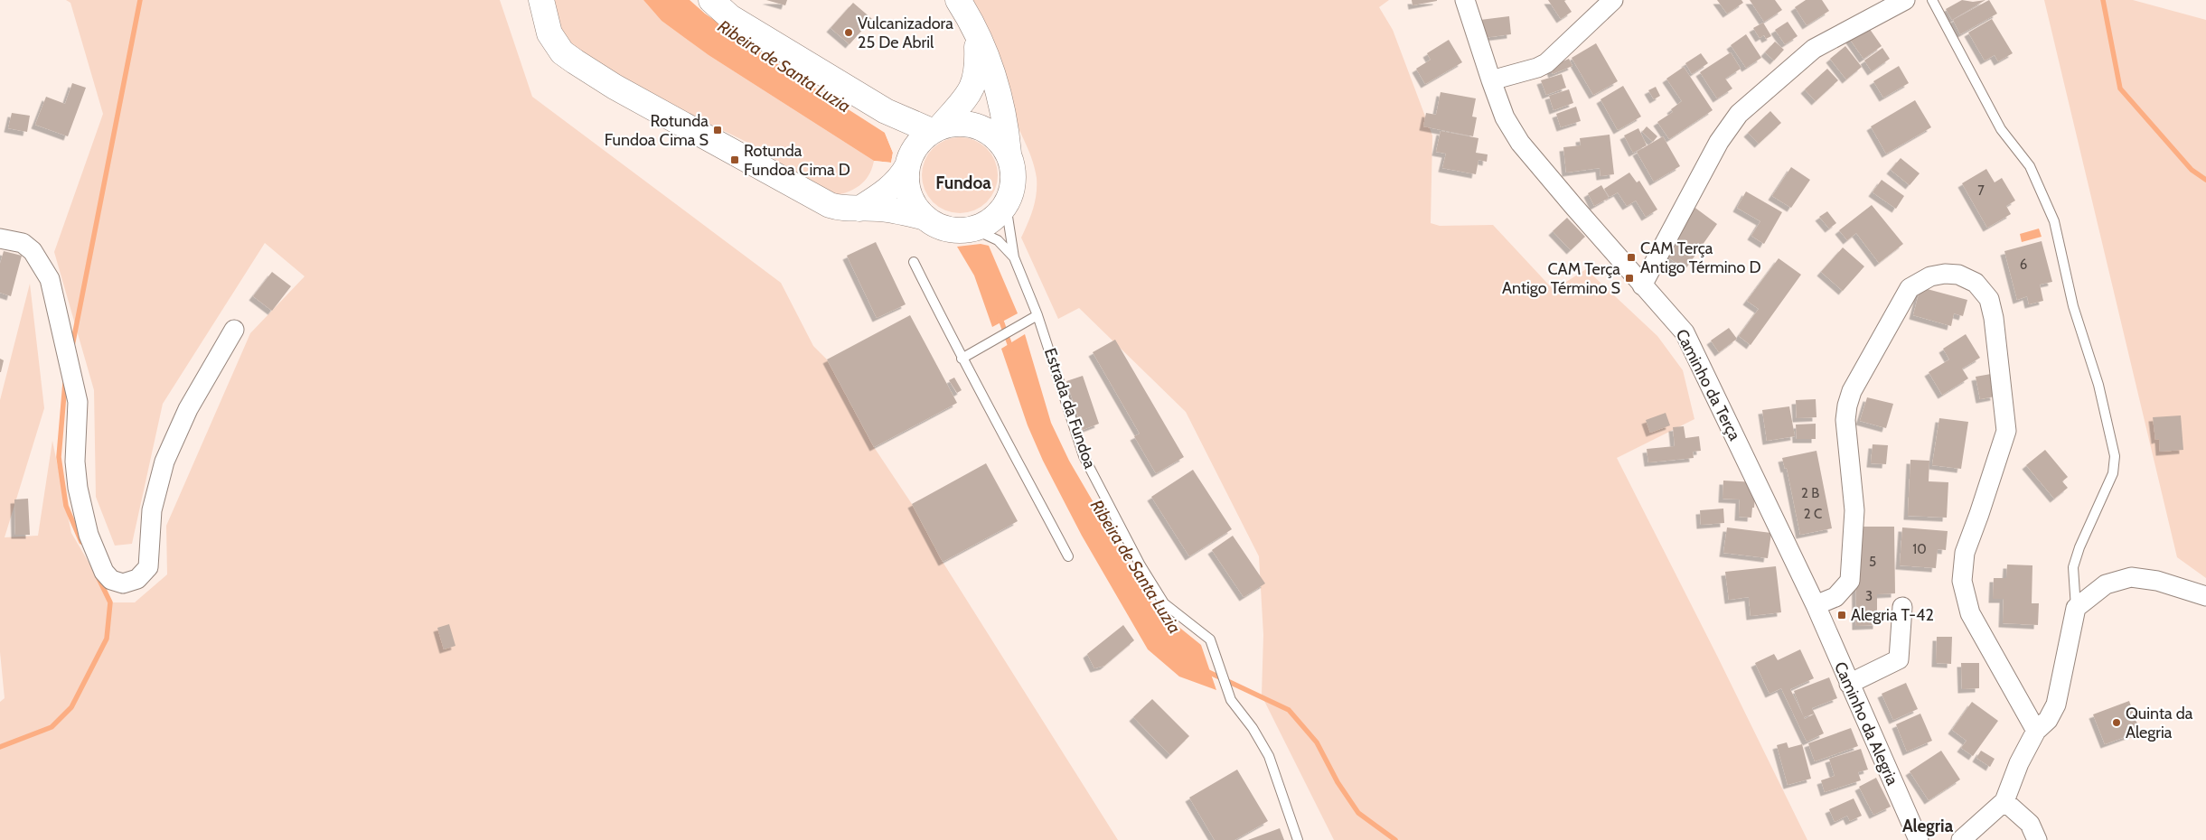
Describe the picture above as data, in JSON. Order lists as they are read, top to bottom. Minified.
{"streets":{"street":["Caminho da Terça","Caminho da Alegria"],"lane":["Estrada da Fundoa"]},"crossings":[["Caminho da Terça","Caminho da Alegria"]],"districts":["Fundoa","Alegria"],"water":["Ribeira de Santa Luzia"],"places":{"other":["Vulcanizadora 25 De Abril","Quinta da Alegria"],"transit":["Rotunda Fundoa Cima S","Rotunda Fundoa Cima D","CAM Terça Antigo Término D","CAM Terça Antigo Término S","Alegria T-42"]},"house_numbers":["7","6","2 B","2 C","10","5","3"]}
